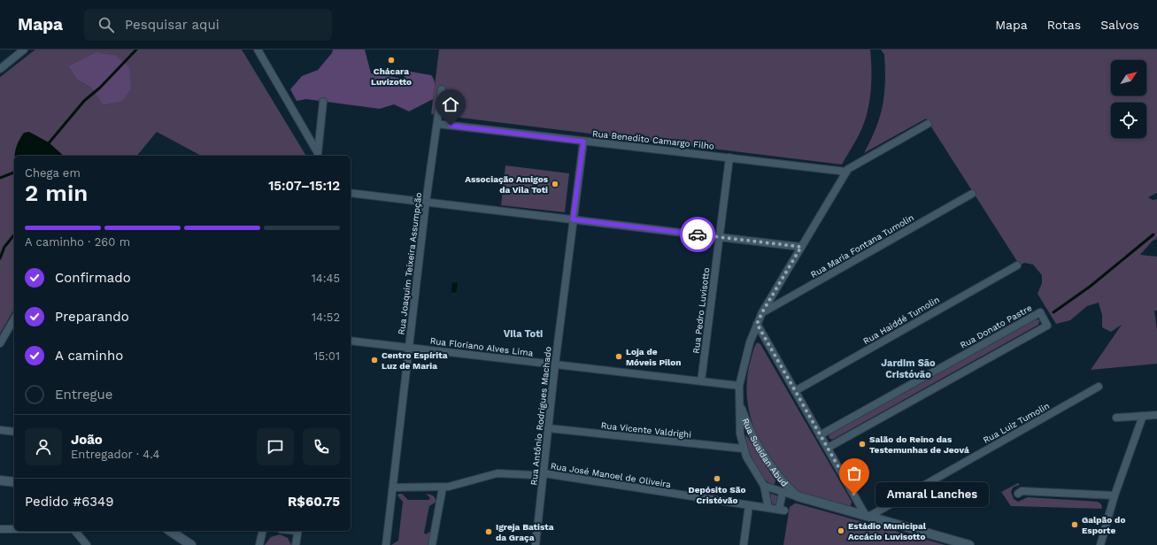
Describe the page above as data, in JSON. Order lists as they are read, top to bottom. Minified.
{"streets":{"street":["Rua Benedito Camargo Filho","Rua Maria Fontana Tumolin","Rua Joaquim Teixeira Assumpção","Rua Pedro Luvisotto","Rua Haiddé Tumolin","Rua Donato Pastre","Rua Floriano Alves Lima","Rua Antônio Rodrigues Machado","Rua Luiz Tumolin","Rua Vicente Valdrighi","Rua Suaidan Abud","Rua José Manoel de Oliveira"]},"crossings":[["Rua Benedito Camargo Filho","Rua Joaquim Teixeira Assumpção"],["Rua Benedito Camargo Filho","Rua Pedro Luvisotto"],["Rua Benedito Camargo Filho","Rua Antônio Rodrigues Machado"],["Rua Joaquim Teixeira Assumpção","Rua Floriano Alves Lima"],["Rua Joaquim Teixeira Assumpção","Rua José Manoel de Oliveira"],["Rua Pedro Luvisotto","Rua Floriano Alves Lima"],["Rua Floriano Alves Lima","Rua Antônio Rodrigues Machado"],["Rua Antônio Rodrigues Machado","Rua Vicente Valdrighi"],["Rua Antônio Rodrigues Machado","Rua José Manoel de Oliveira"],["Rua Luiz Tumolin","Rua Suaidan Abud"],["Rua Suaidan Abud","Rua José Manoel de Oliveira"]],"districts":["Vila Toti","Jardim São Cristóvão"],"places":["Chácara Luvizotto","Associação Amigos da Vila Toti","Loja de Móveis Pilon","Centro Espírita Luz de Maria","Salão do Reino das Testemunhas de Jeová","Depósito São Cristóvão","Amaral Lanches","Galpão do Esporte","Estádio Municipal Accácio Luvisotto","Igreja Batista da Graça"],"north":"top right","page":{"header":"Mapa","search":"Pesquisar aqui","nav":["Mapa","Rotas","Salvos"],"heading":["2 min","Chega em","15:07–15:12"],"panel":["João","Entregador · 4.4","Pedido #6349","R$60.75"],"bar":"A caminho · 260 m","list":[["Confirmado","14:45"],["Preparando","14:52"],["A caminho","15:01"],"Entregue"],"bubble":"Amaral Lanches"}}
